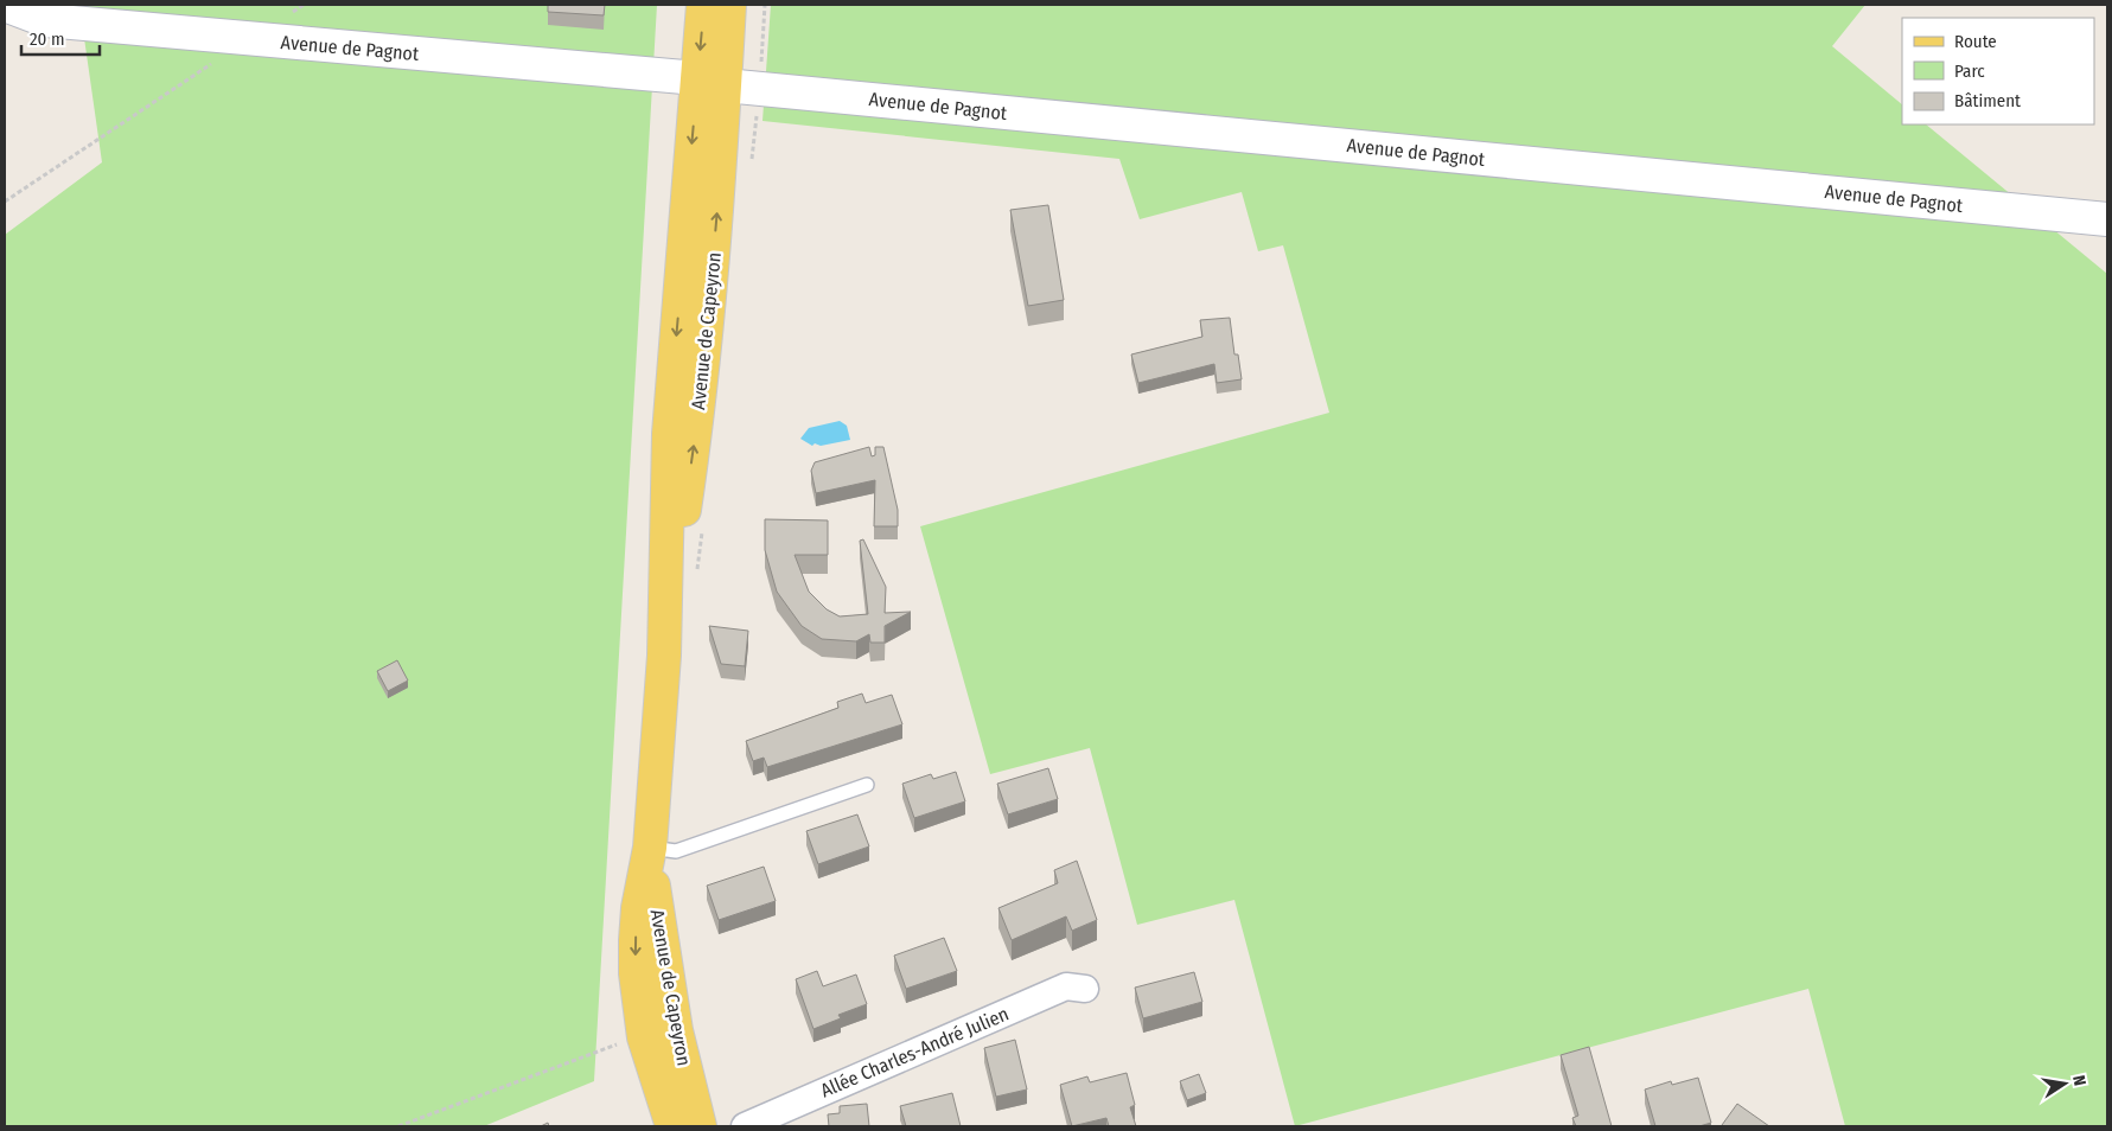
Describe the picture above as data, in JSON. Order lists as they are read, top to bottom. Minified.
{"streets":{"main road":["Avenue de Capeyron"],"street":["Avenue de Pagnot","Allée Charles-André Julien"]},"crossings":[["Avenue de Pagnot","Avenue de Capeyron"]],"legend":["Route","Parc","Bâtiment"],"scale_bar":"20 m","north":"right"}
